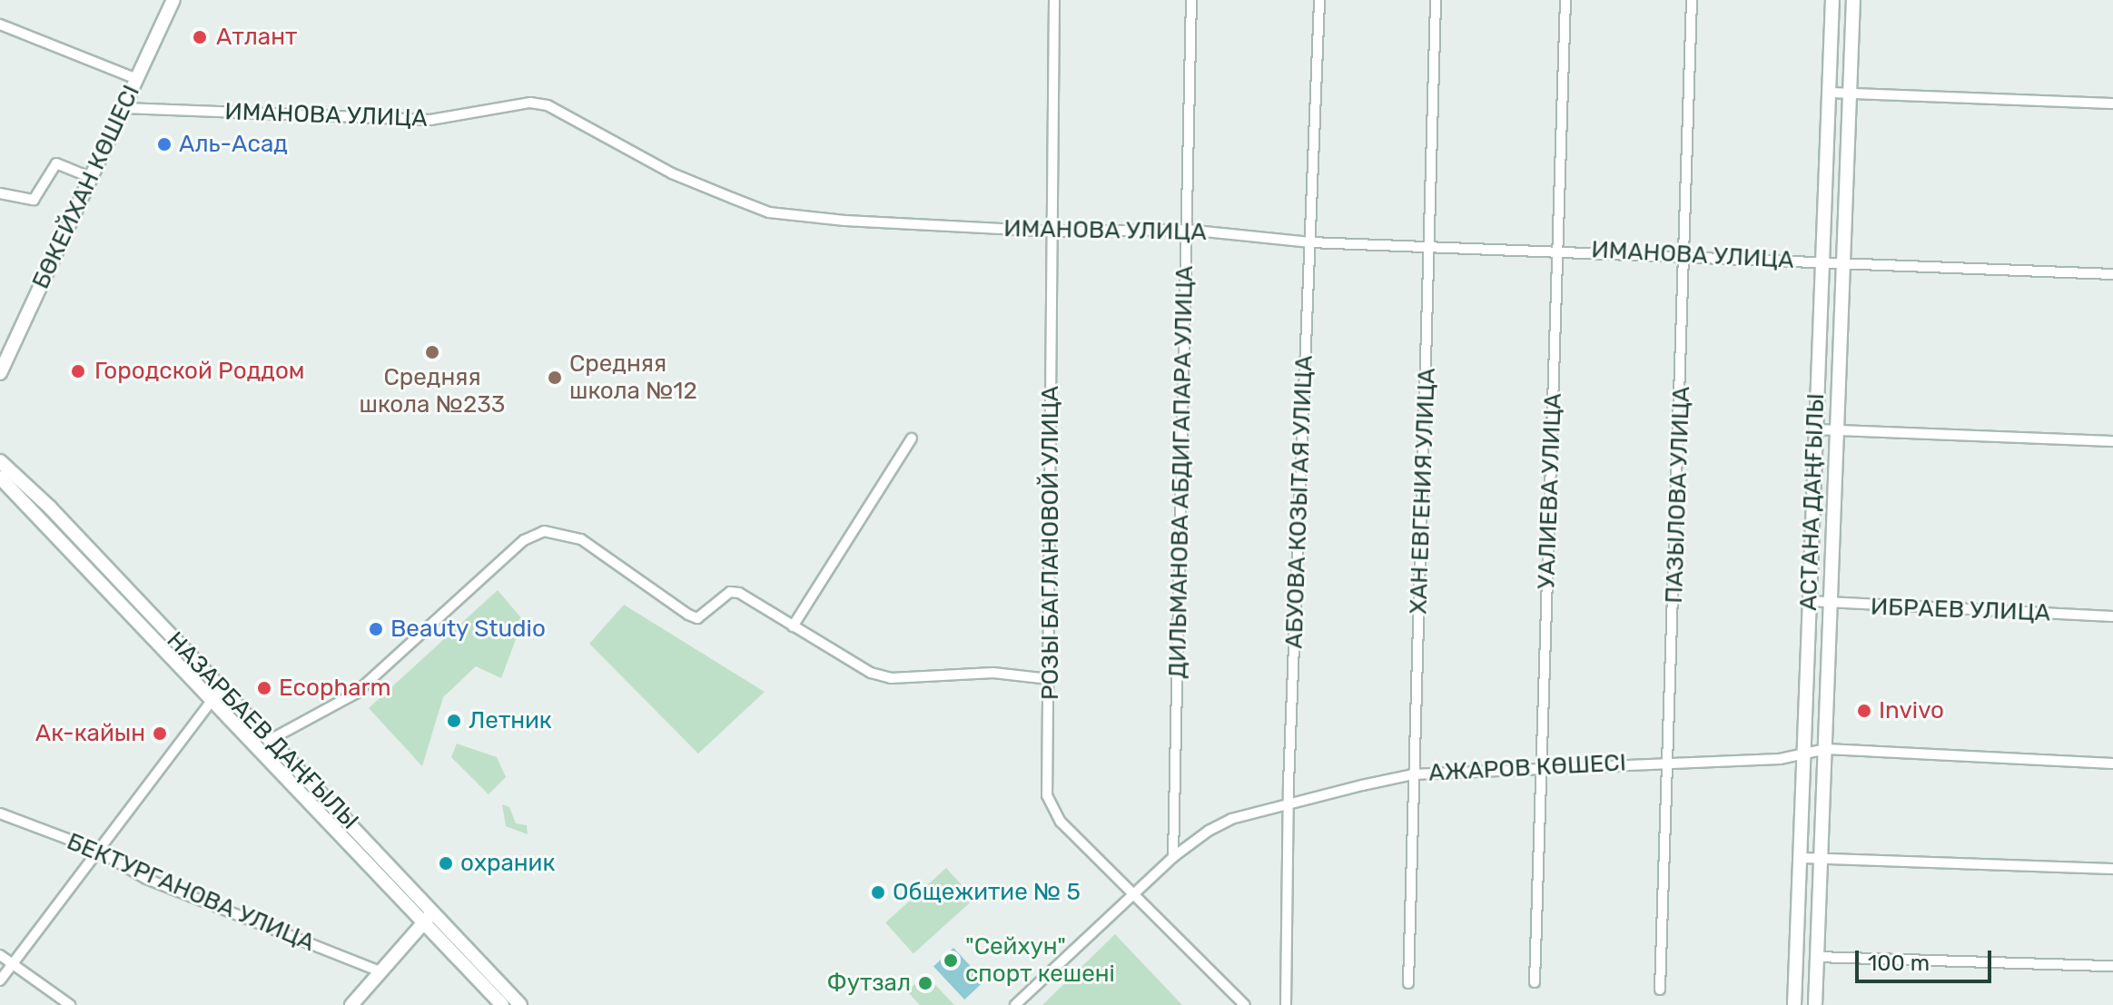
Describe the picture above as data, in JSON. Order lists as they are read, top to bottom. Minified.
{"streets":{"street":["ИМАНОВА УЛИЦА","БӨКЕЙХАН КӨШЕСІ","ДИЛЬМАНОВА АБДИГАПАРА УЛИЦА","ХАН ЕВГЕНИЯ УЛИЦА","УАЛИЕВА УЛИЦА","ПАЗЫЛОВА УЛИЦА","АБУОВА КОЗЫТАЯ УЛИЦА","АСТАНА ДАҢҒЫЛЫ","РОЗЫ БАГЛАНОВОЙ УЛИЦА","ИБРАЕВ УЛИЦА","НАЗАРБАЕВ ДАҢҒЫЛЫ","АЖАРОВ КӨШЕСІ","БЕКТУРГАНОВА УЛИЦА"]},"crossings":[["ИМАНОВА УЛИЦА","БӨКЕЙХАН КӨШЕСІ"],["ИМАНОВА УЛИЦА","ДИЛЬМАНОВА АБДИГАПАРА УЛИЦА"],["ИМАНОВА УЛИЦА","ХАН ЕВГЕНИЯ УЛИЦА"],["ИМАНОВА УЛИЦА","УАЛИЕВА УЛИЦА"],["ИМАНОВА УЛИЦА","ПАЗЫЛОВА УЛИЦА"],["ИМАНОВА УЛИЦА","АБУОВА КОЗЫТАЯ УЛИЦА"],["ИМАНОВА УЛИЦА","АСТАНА ДАҢҒЫЛЫ"],["ИМАНОВА УЛИЦА","РОЗЫ БАГЛАНОВОЙ УЛИЦА"],["ДИЛЬМАНОВА АБДИГАПАРА УЛИЦА","АЖАРОВ КӨШЕСІ"],["ХАН ЕВГЕНИЯ УЛИЦА","АЖАРОВ КӨШЕСІ"],["УАЛИЕВА УЛИЦА","АЖАРОВ КӨШЕСІ"],["ПАЗЫЛОВА УЛИЦА","АЖАРОВ КӨШЕСІ"],["АБУОВА КОЗЫТАЯ УЛИЦА","АЖАРОВ КӨШЕСІ"],["АСТАНА ДАҢҒЫЛЫ","ИБРАЕВ УЛИЦА"],["АСТАНА ДАҢҒЫЛЫ","АЖАРОВ КӨШЕСІ"],["РОЗЫ БАГЛАНОВОЙ УЛИЦА","АЖАРОВ КӨШЕСІ"]],"places":["Атлант","Аль-Асад","Средняя школа №233","Городской Роддом","Средняя школа №12","Beauty Studio","Ecopharm","Invivo","Летник","Ак-кайын","охраник","Общежитие № 5","\"Сейхун\" спорт кешені","Футзал"],"scale_bar":"100 m"}
